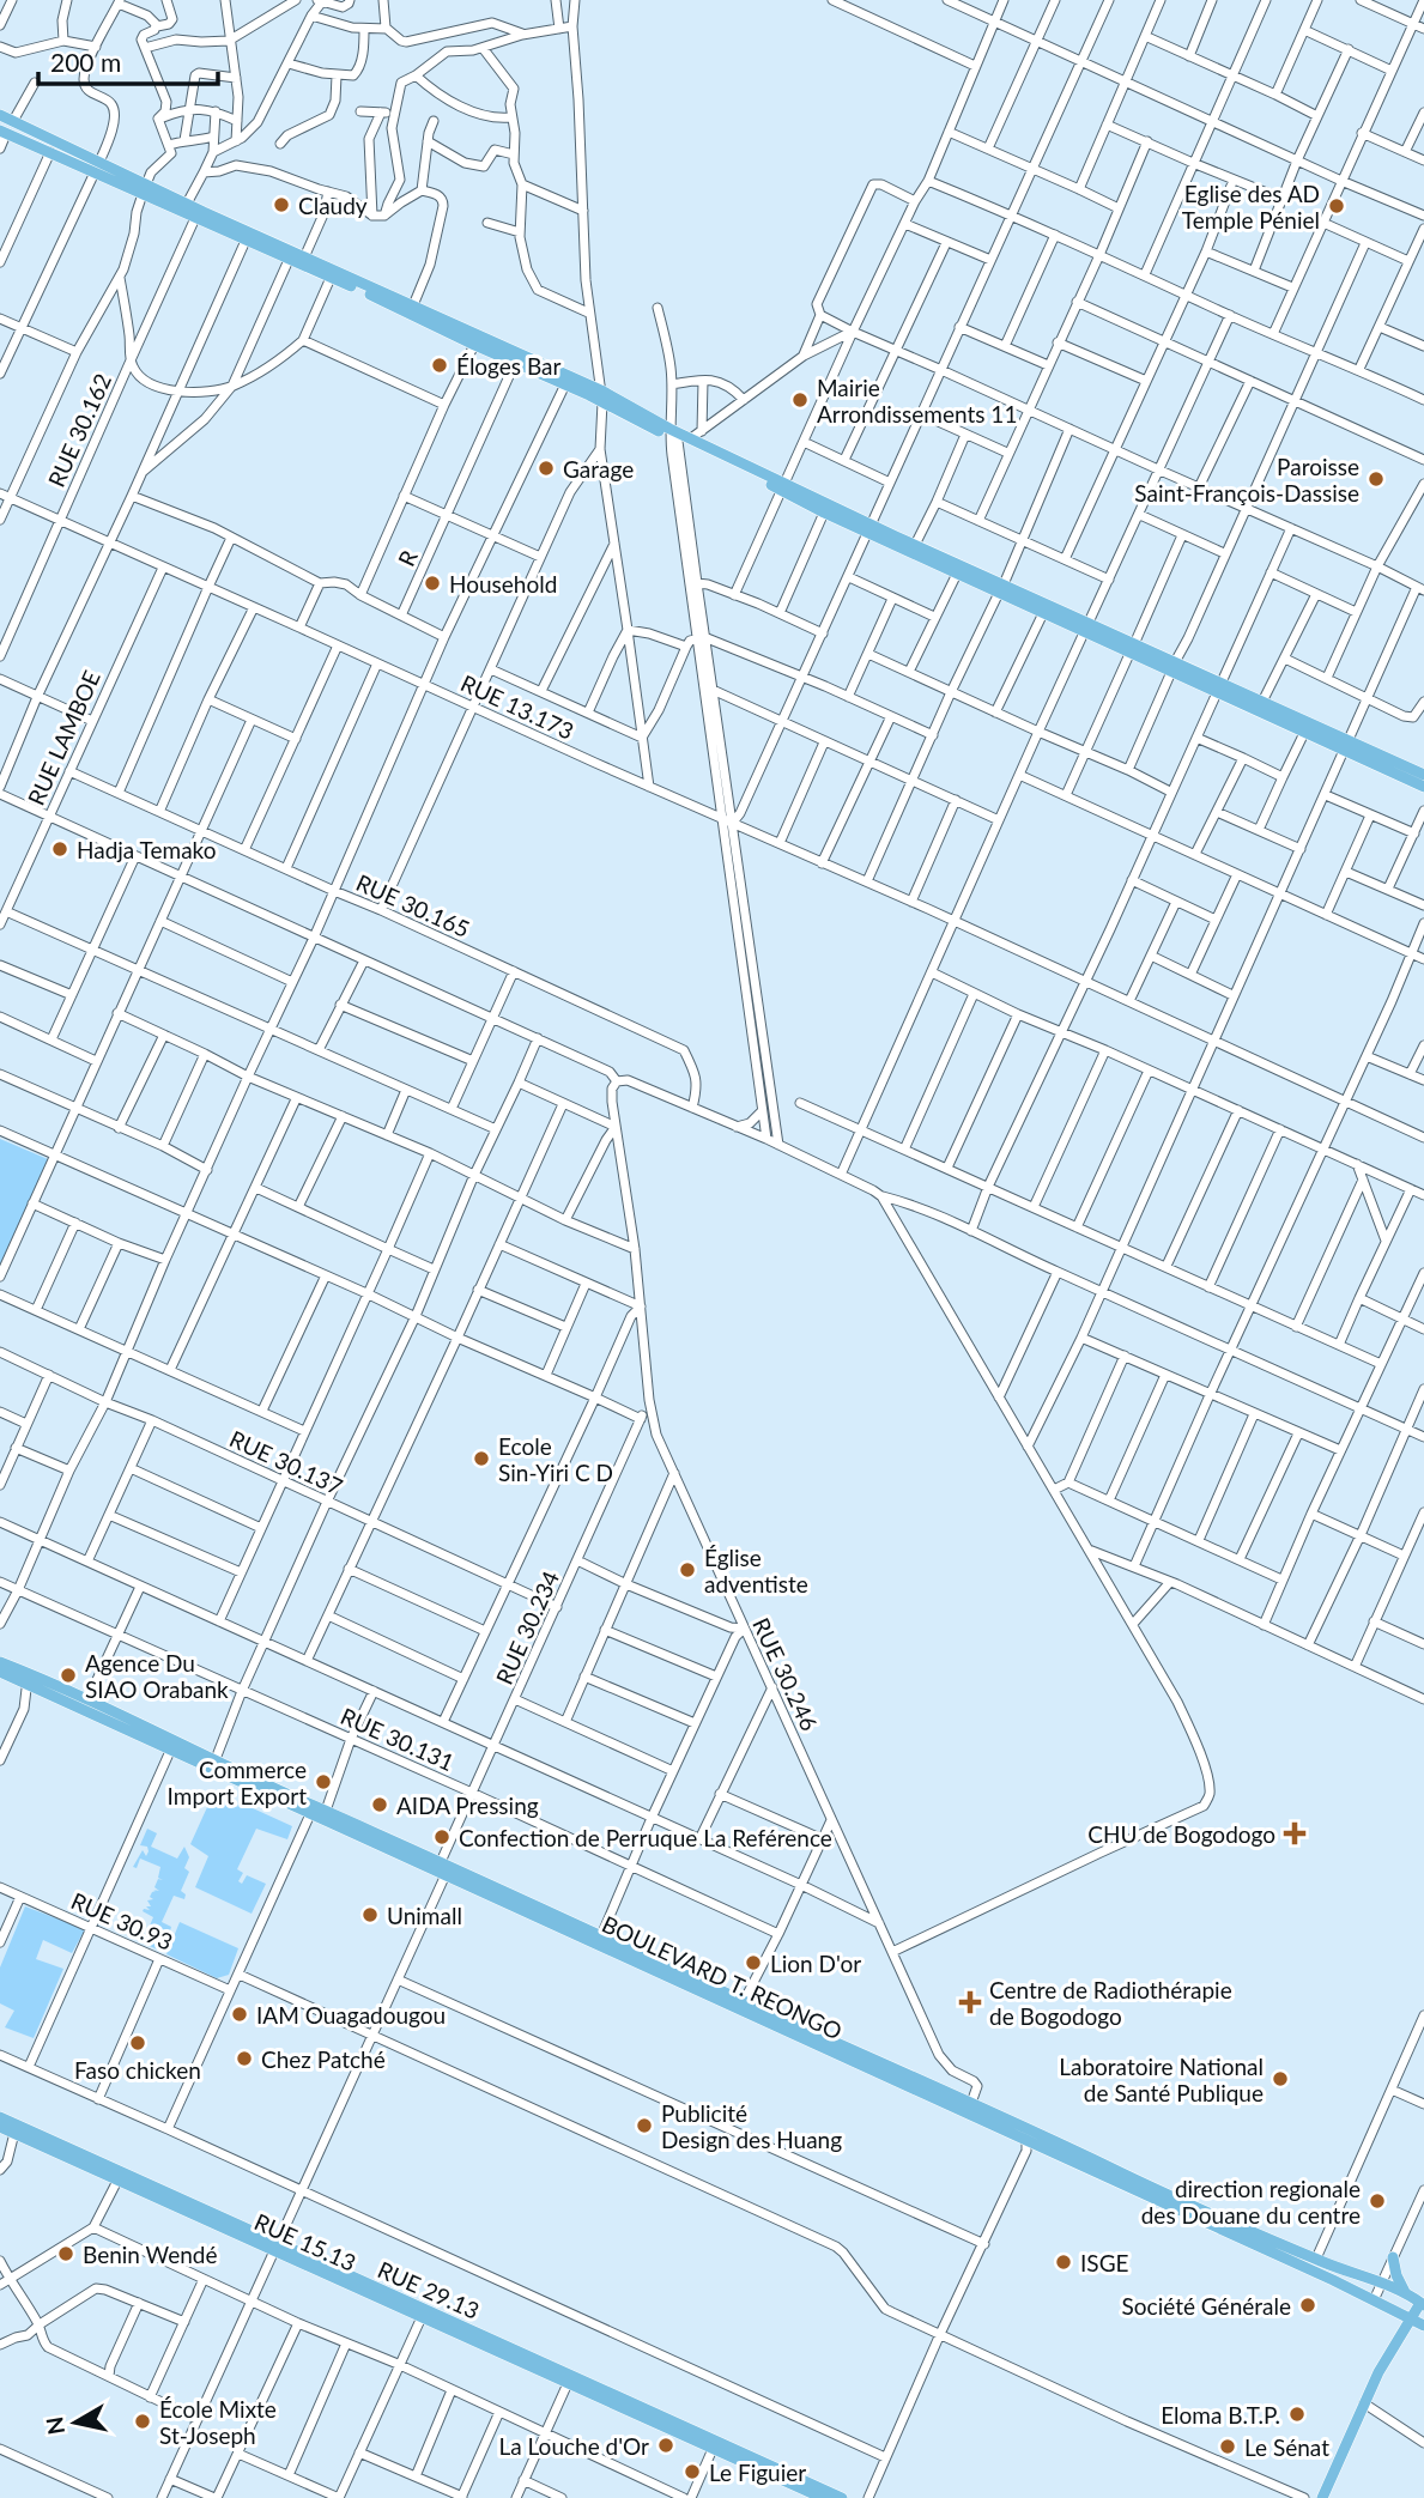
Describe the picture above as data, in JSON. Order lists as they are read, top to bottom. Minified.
{"streets":{"main road":["BOULEVARD T. REONGO","RUE 15.13","RUE 29.13"],"street":["RUE 30.162","R","RUE 13.173","RUE LAMBOE","RUE 30.165","RUE 30.137","RUE 30.234","RUE 30.246","RUE 30.131","RUE 30.93"]},"crossings":[["RUE 30.162","RUE 13.173"],["RUE 13.173","RUE LAMBOE"],["RUE LAMBOE","RUE 30.165"],["RUE 30.137","RUE 30.234"],["RUE 30.234","RUE 30.246"],["RUE 30.234","RUE 30.131"],["RUE 30.234","BOULEVARD T. REONGO"],["RUE 30.234","RUE 15.13"],["RUE 30.234","RUE 29.13"],["RUE 30.246","BOULEVARD T. REONGO"],["RUE 15.13","RUE 29.13"]],"places":{"other":["Claudy","Eglise des AD Temple Péniel","Éloges Bar","Mairie Arrondissements 11","Garage","Paroisse Saint-François-Dassise","Household","Hadja Temako","Ecole Sin-Yiri C D","Église adventiste","Agence Du SIAO Orabank","Commerce Import Export","AIDA Pressing","Confection de Perruque La Reférence","Unimall","Lion D'or","IAM Ouagadougou","Faso chicken","Chez Patché","Laboratoire National de Santé Publique","Publicité Design des Huang","direction regionale des Douane du centre","Benin Wendé","ISGE","Société Générale","Eloma B.T.P.","École Mixte St-Joseph","La Louche d'Or","Le Sénat","Le Figuier"],"health":["CHU de Bogodogo","Centre de Radiothérapie de Bogodogo"]},"scale_bar":"200 m","north":"left"}
